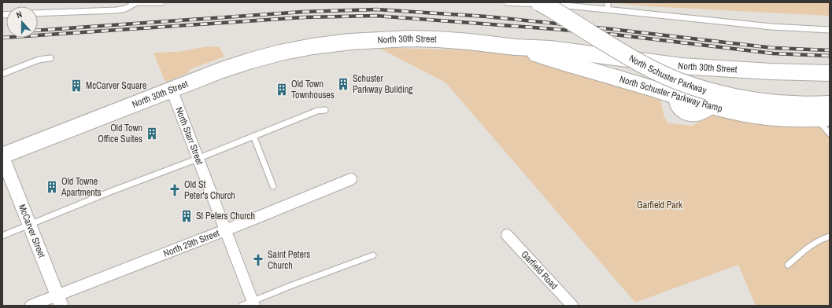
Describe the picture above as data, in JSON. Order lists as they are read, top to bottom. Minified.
{"streets":{"highway":["North Schuster Parkway"],"main road":["North 30th Street","North Schuster Parkway Ramp"],"street":["North Starr Street","McCarver Street","North 29th Street","Garfield Road"]},"crossings":[["North 30th Street","North Schuster Parkway Ramp"],["North 30th Street","North Starr Street"],["North 30th Street","McCarver Street"],["North Schuster Parkway","North Schuster Parkway Ramp"],["North Starr Street","North 29th Street"],["McCarver Street","North 29th Street"]],"parks":["Garfield Park"],"places":{"building":["Schuster Parkway Building","McCarver Square","Old Town Townhouses","Old Town Office Suites","Old Towne Apartments","St Peters Church"],"church":["Old St Peter's Church","Saint Peters Church"]},"north":"top"}
